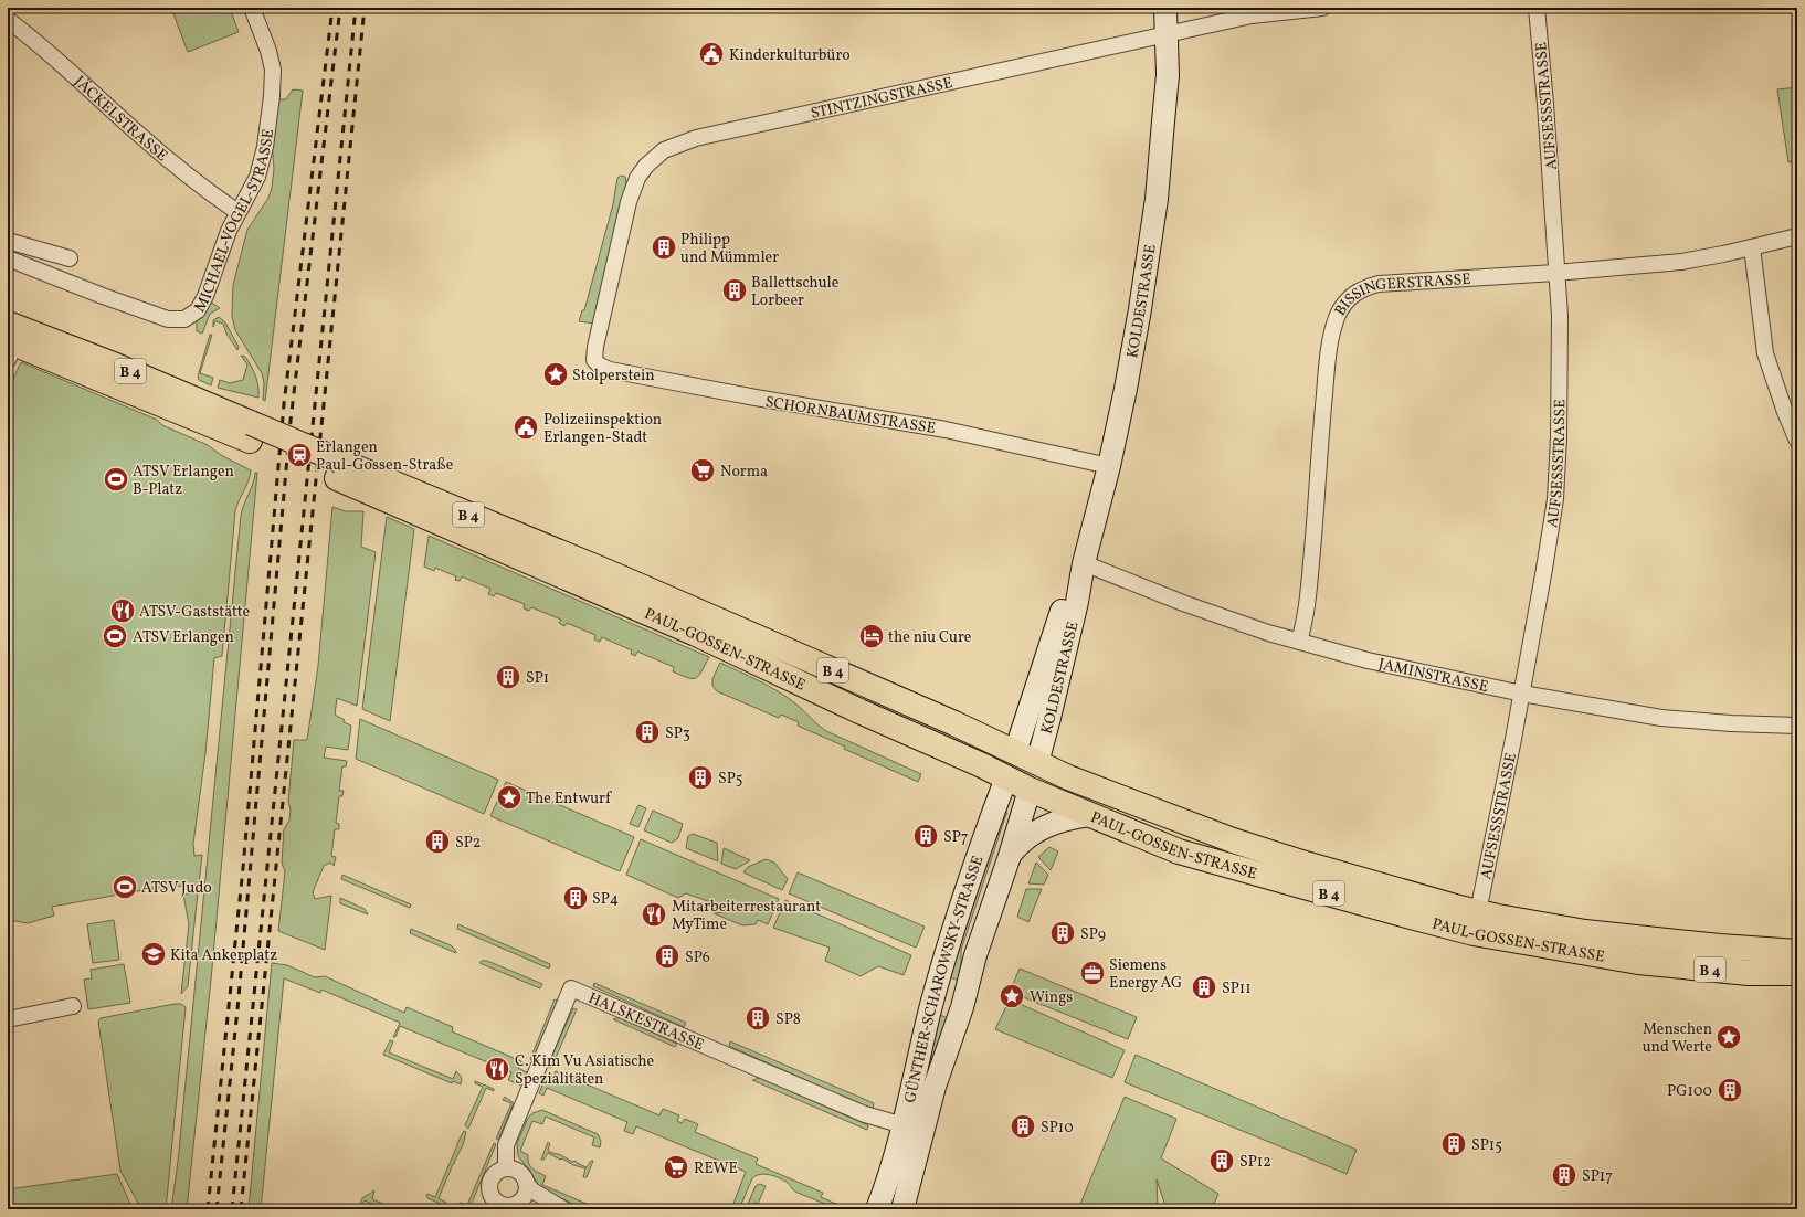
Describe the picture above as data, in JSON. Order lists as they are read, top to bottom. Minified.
{"streets":{"main road":["KOLDESTRASSE","B 4","PAUL-GOSSEN-STRASSE","GÜNTHER-SCHAROWSKY-STRASSE"],"street":["STINTZINGSTRASSE","AUFSESSSTRASSE","JÄCKELSTRASSE","MICHAEL-VOGEL-STRASSE","BISSINGERSTRASSE","SCHORNBAUMSTRASSE","JAMINSTRASSE","HALSKESTRASSE"]},"crossings":[["STINTZINGSTRASSE","KOLDESTRASSE"],["STINTZINGSTRASSE","SCHORNBAUMSTRASSE"],["AUFSESSSTRASSE","BISSINGERSTRASSE"],["AUFSESSSTRASSE","PAUL-GOSSEN-STRASSE"],["AUFSESSSTRASSE","JAMINSTRASSE"],["JÄCKELSTRASSE","MICHAEL-VOGEL-STRASSE"],["BISSINGERSTRASSE","JAMINSTRASSE"],["KOLDESTRASSE","SCHORNBAUMSTRASSE"],["KOLDESTRASSE","PAUL-GOSSEN-STRASSE"],["KOLDESTRASSE","JAMINSTRASSE"],["KOLDESTRASSE","GÜNTHER-SCHAROWSKY-STRASSE"],["B 4","PAUL-GOSSEN-STRASSE"],["PAUL-GOSSEN-STRASSE","GÜNTHER-SCHAROWSKY-STRASSE"],["GÜNTHER-SCHAROWSKY-STRASSE","HALSKESTRASSE"]],"places":{"public building":["Kinderkulturbüro","Polizeiinspektion Erlangen-Stadt"],"building":["Philipp und Mümmler","Ballettschule Lorbeer","SP1","SP3","SP5","SP7","SP2","SP4","SP9","SP6","SP11","SP8","PG100","SP10","SP15","SP12","SP17"],"place":["Stolperstein","The Entwurf","Wings","Menschen und Werte"],"station":["Erlangen Paul-Gossen-Straße"],"supermarket":["Norma","REWE"],"sports":["ATSV Erlangen B-Platz","ATSV Erlangen","ATSV Judo"],"restaurant":["ATSV-Gaststätte","Mitarbeiterrestaurant MyTime","C. Kim Vu Asiatische Spezialitäten"],"hotel":["the niu Cure"],"school or university":["Kita Ankerplatz"],"office":["Siemens Energy AG"]}}
